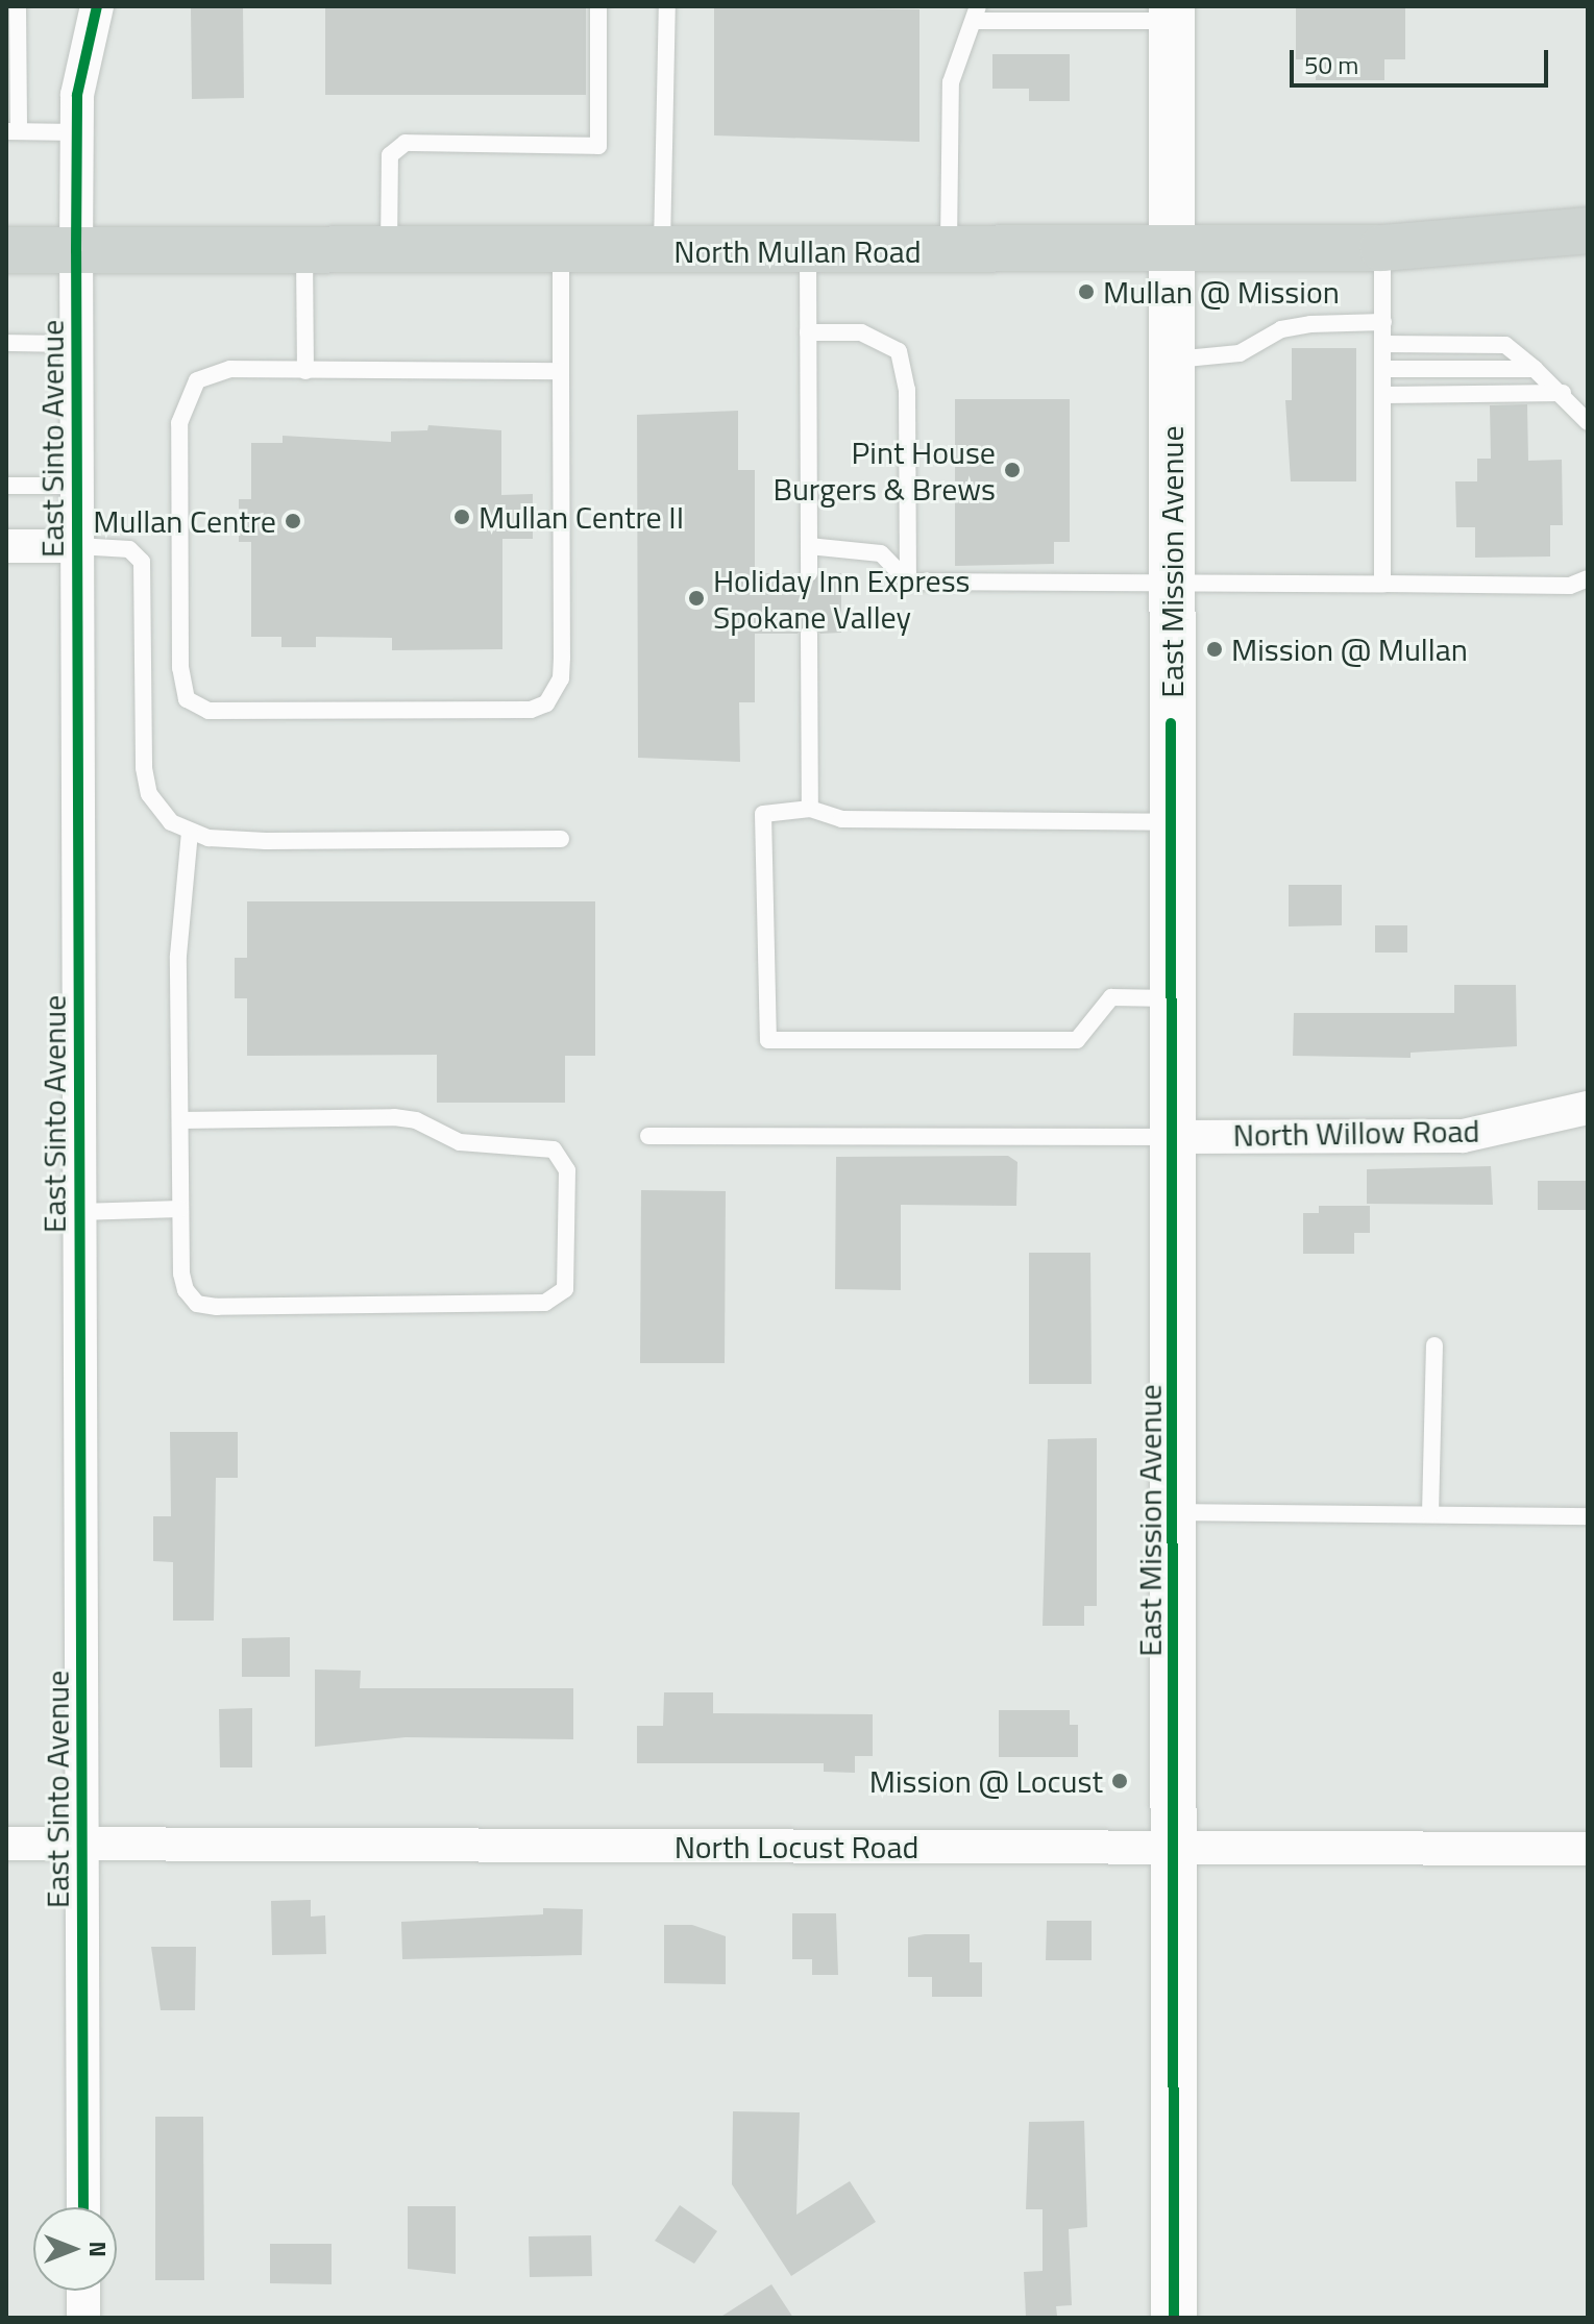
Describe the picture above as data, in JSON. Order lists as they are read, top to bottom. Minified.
{"streets":{"main road":["North Mullan Road"],"street":["East Sinto Avenue","East Mission Avenue","North Willow Road","North Locust Road"]},"crossings":[["North Mullan Road","East Sinto Avenue"],["North Mullan Road","East Mission Avenue"],["East Sinto Avenue","North Locust Road"],["East Mission Avenue","North Willow Road"],["East Mission Avenue","North Locust Road"]],"places":["Mullan @ Mission","Pint House Burgers & Brews","Mullan Centre II","Mullan Centre","Holiday Inn Express Spokane Valley","Mission @ Mullan","Mission @ Locust"],"scale_bar":"50 m","north":"right"}
